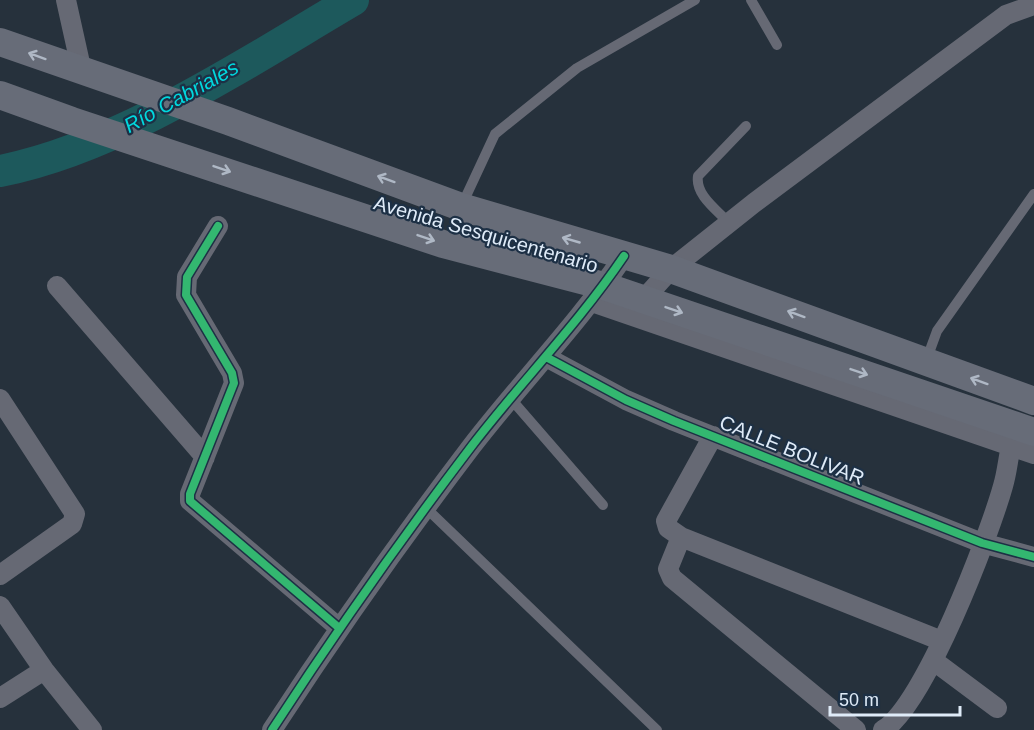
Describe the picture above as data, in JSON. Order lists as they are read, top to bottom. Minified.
{"streets":{"main road":["Avenida Sesquicentenario"],"street":["CALLE BOLIVAR"]},"water":["Río Cabriales"],"scale_bar":"50 m"}
